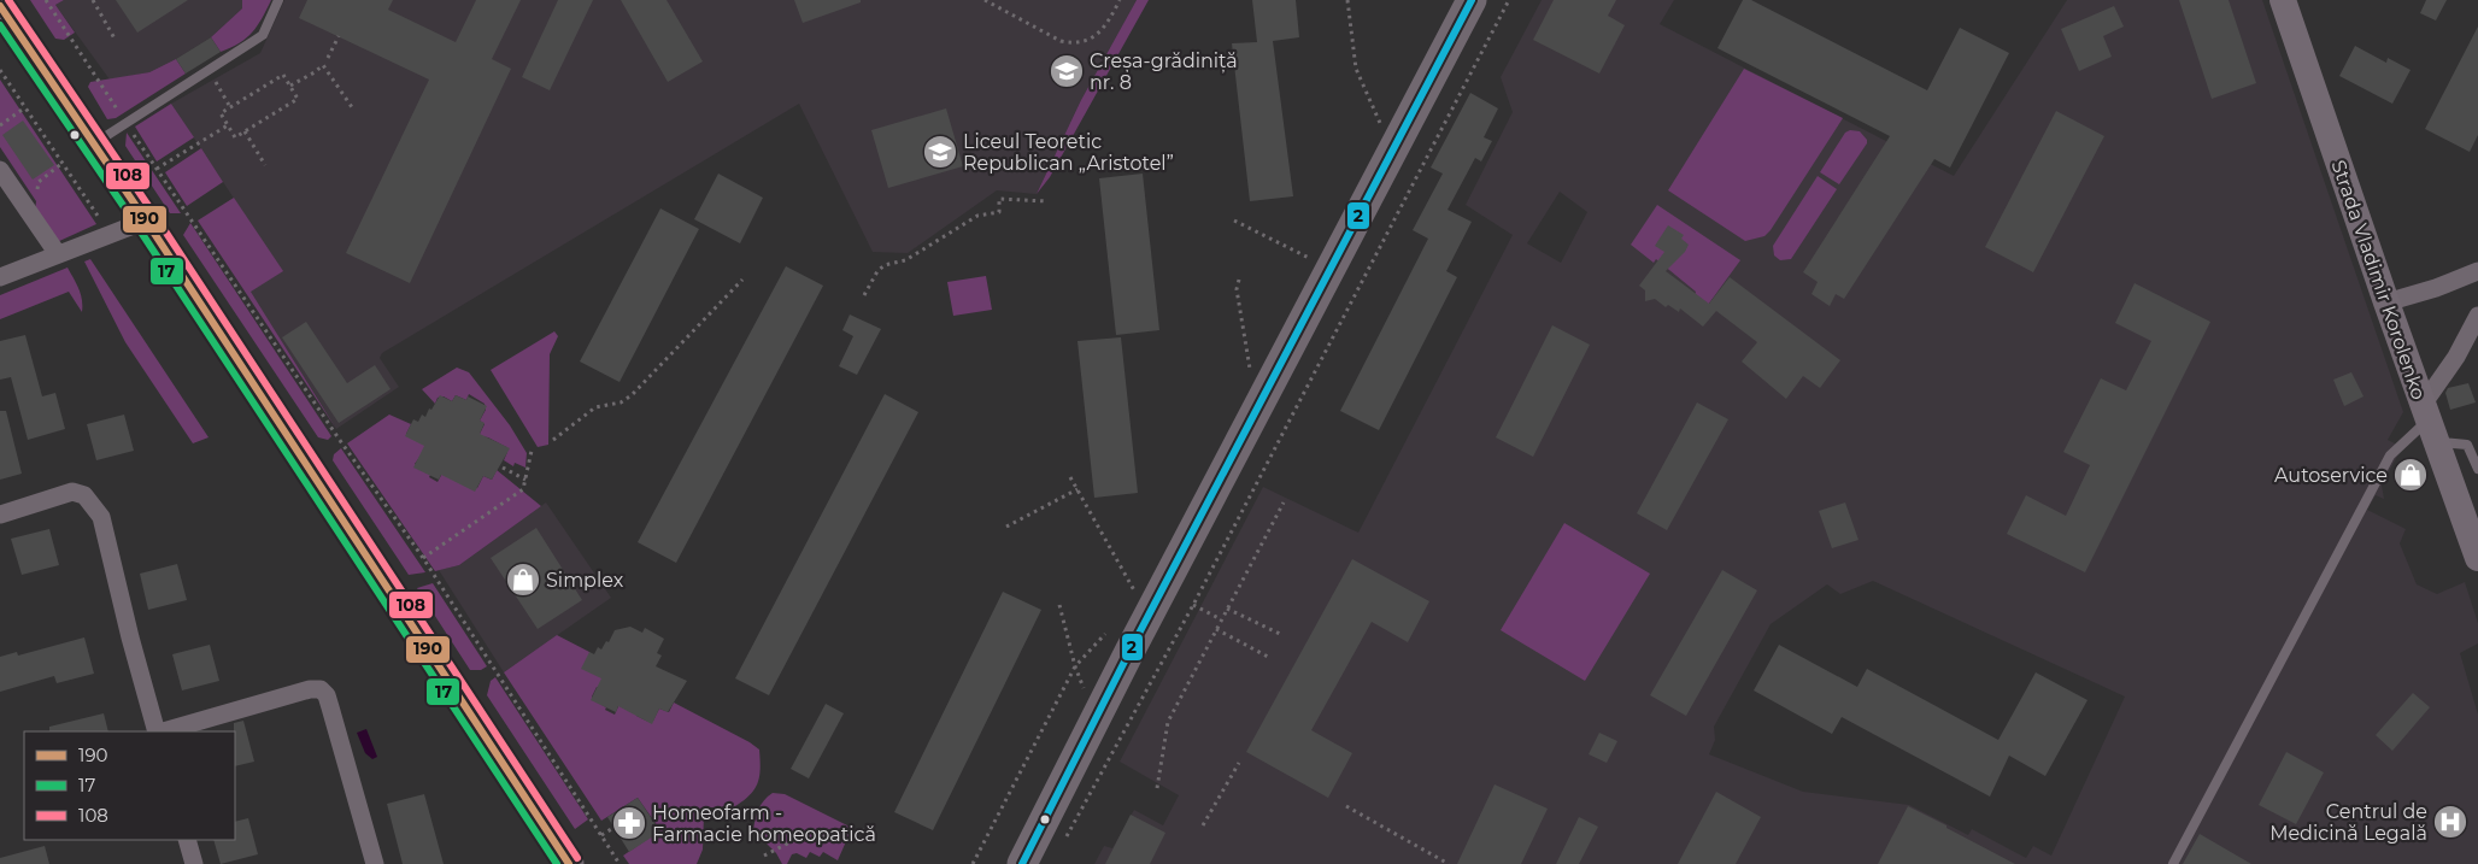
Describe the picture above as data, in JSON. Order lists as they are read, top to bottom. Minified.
{"streets":{"main road":["Strada Vladimir Korolenko"]},"places":{"school or university":["Creșa-grădiniță nr. 8","Liceul Teoretic Republican „Aristotel”"],"shop":["Autoservice","Simplex"],"hospital":["Centrul de Medicină Legală"],"pharmacy":["Homeofarm - Farmacie homeopatică"]},"lines":["transit line 108","transit line 2","transit line 190","transit line 17"],"legend":["190","17","108"]}
